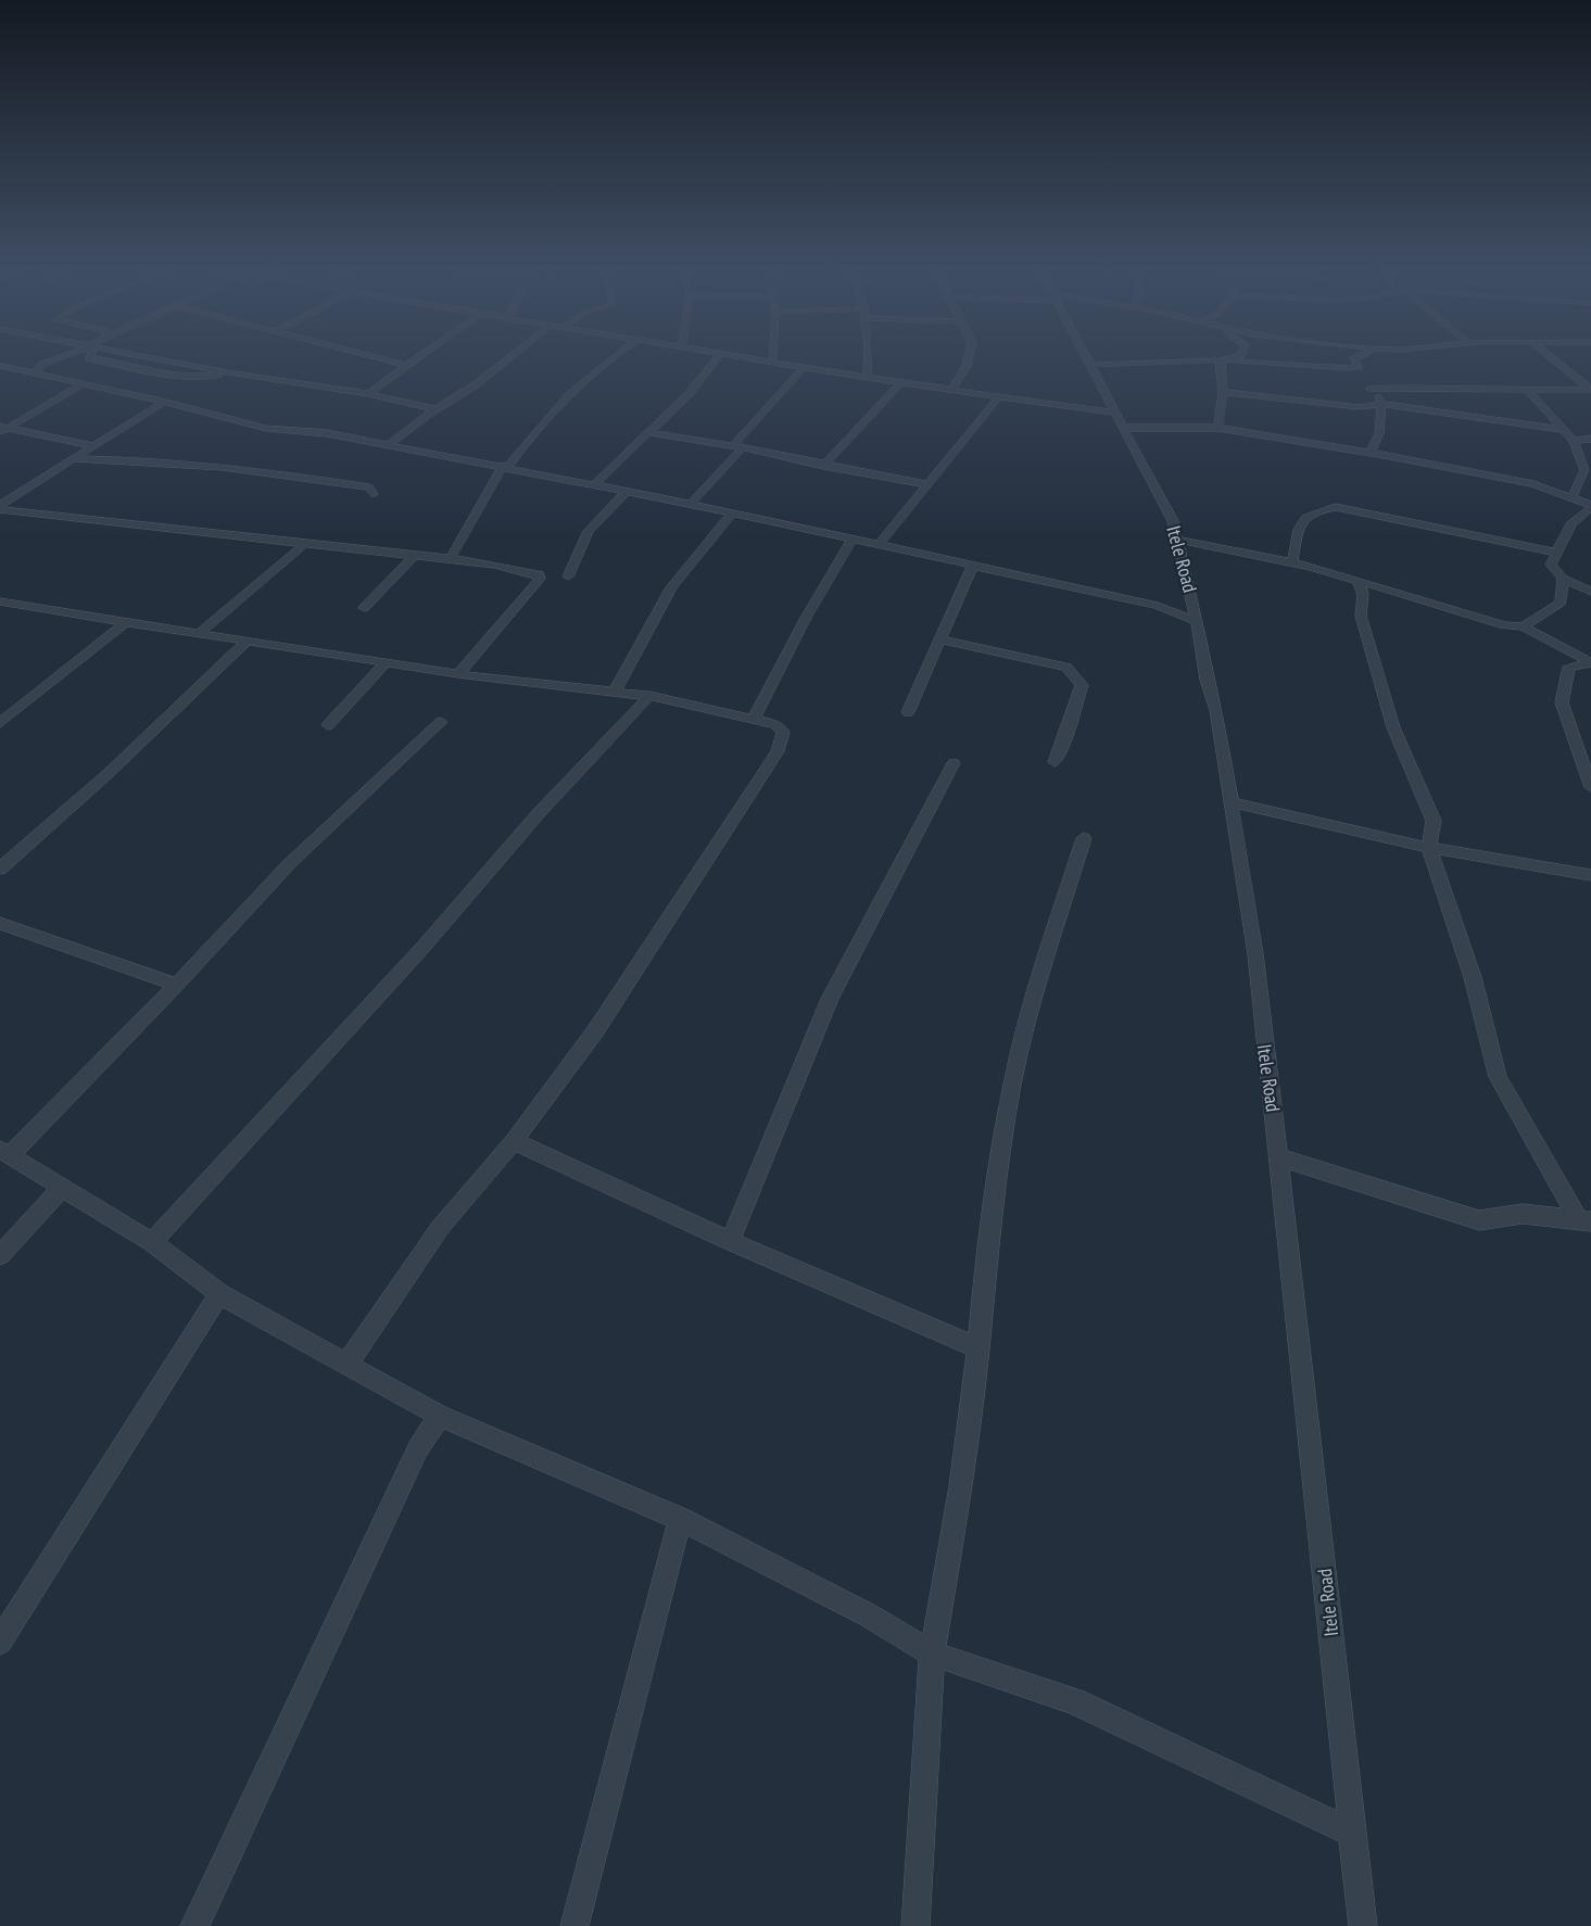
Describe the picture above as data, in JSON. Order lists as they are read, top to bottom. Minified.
{"streets":{"street":["Itele Road"]}}
